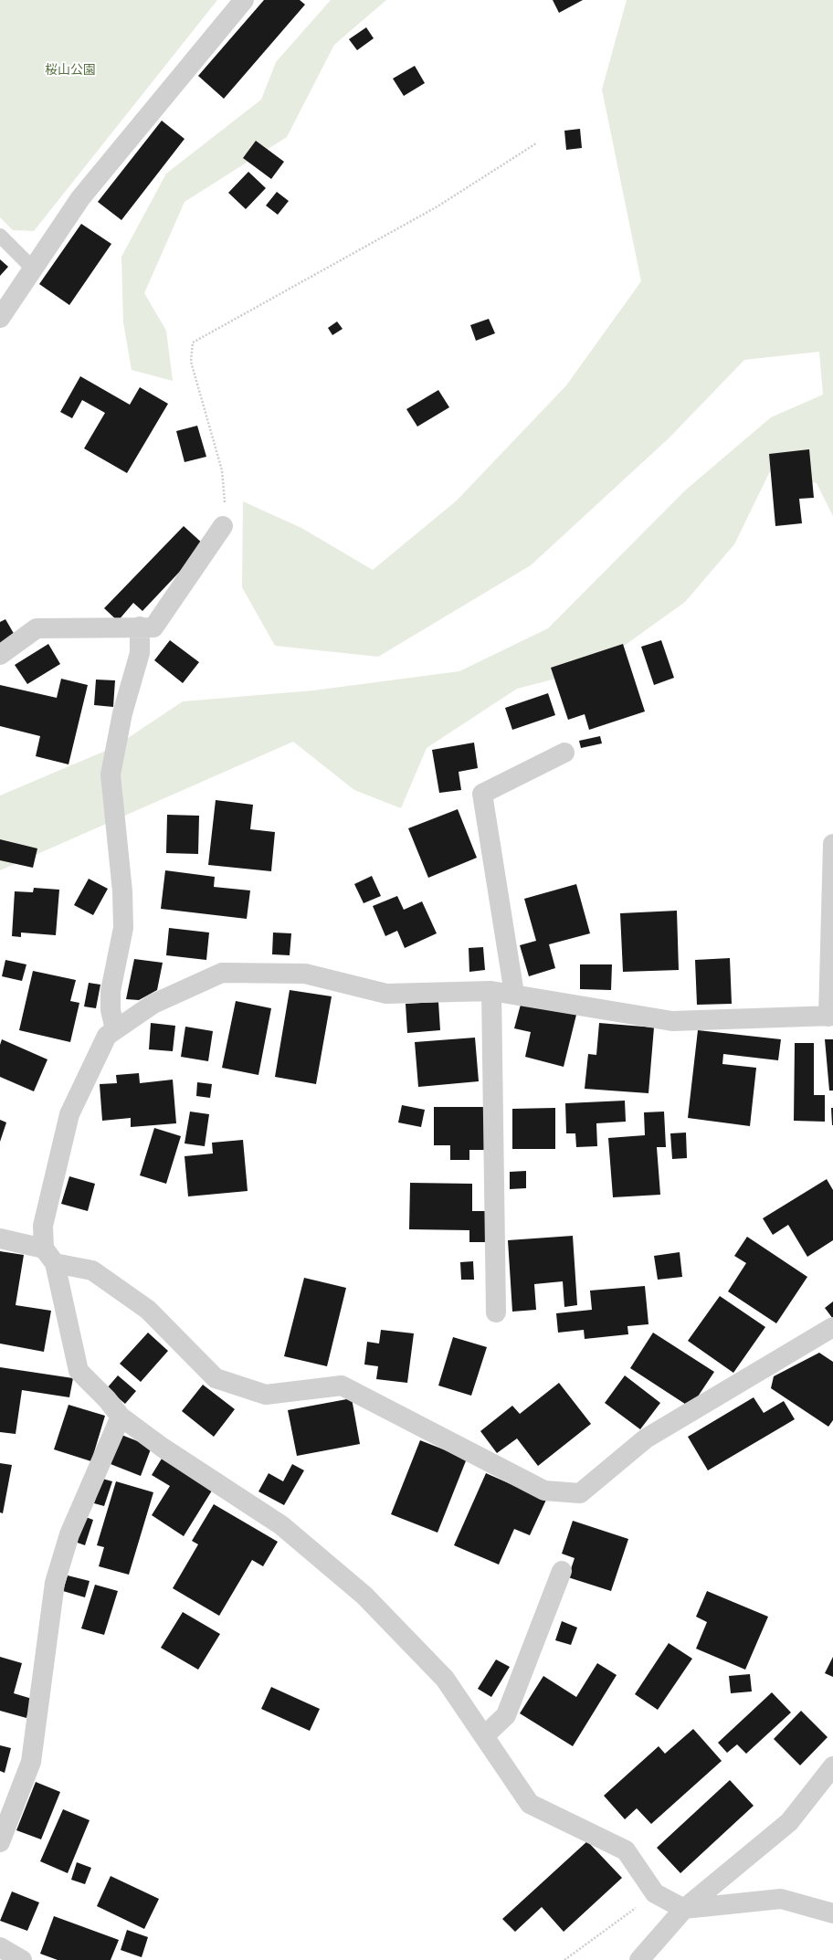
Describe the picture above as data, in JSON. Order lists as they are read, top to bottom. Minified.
{"parks":["桜山公園"]}
